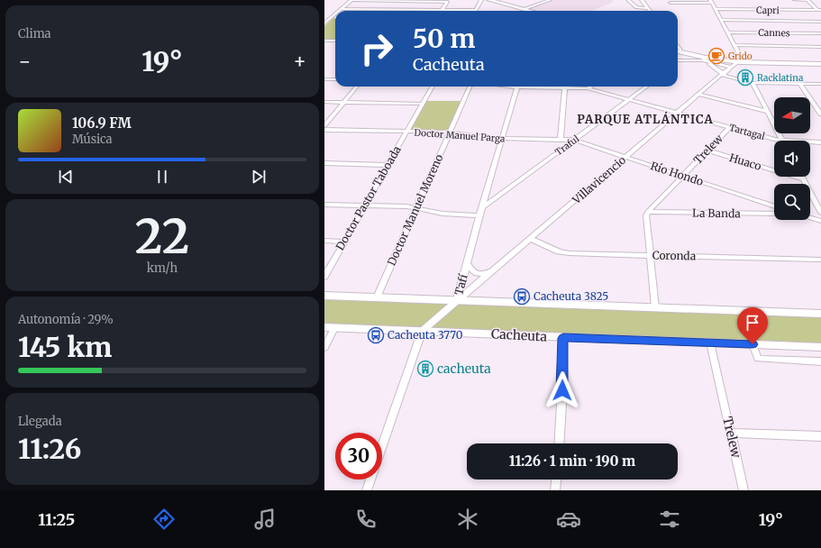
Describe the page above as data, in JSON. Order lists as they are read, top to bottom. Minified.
{"streets":{"street":["Capri","Cannes","Tartagal","Doctor Manuel Parga","Traful","Trelew","Huaco","Río Hondo","Villavicencio","Doctor Pastor Taboada","Doctor Manuel Moreno","La Banda","Coronda","Tafí","Cacheuta"]},"crossings":[["Tartagal","Traful"],["Tartagal","Trelew"],["Tartagal","Villavicencio"],["Doctor Manuel Parga","Traful"],["Doctor Manuel Parga","Río Hondo"],["Doctor Manuel Parga","Doctor Pastor Taboada"],["Doctor Manuel Parga","Doctor Manuel Moreno"],["Doctor Manuel Parga","Tafí"],["Traful","Río Hondo"],["Traful","Tafí"],["Trelew","Huaco"],["Trelew","Río Hondo"],["Trelew","La Banda"],["Trelew","Cacheuta"],["Río Hondo","Villavicencio"],["Villavicencio","Coronda"],["Villavicencio","Tafí"],["Tafí","Cacheuta"]],"districts":["PARQUE ATLÁNTICA"],"places":{"cafe":["Grido"],"building":["Racklatina","cacheuta"],"bus stop":["Cacheuta 3825","Cacheuta 3770"]},"north":"left","page":{"tile":["Clima",["22","km/h"],["Autonomía · 29%","145 km"],["Llegada","11:26"]],"turn":["50 m","Cacheuta"],"heat":["−","19°","+"],"song":["106.9 FM","Música"],"limit":"30","trip":"11:26 · 1 min · 190 m","tabs":["11:25","19°"]}}
